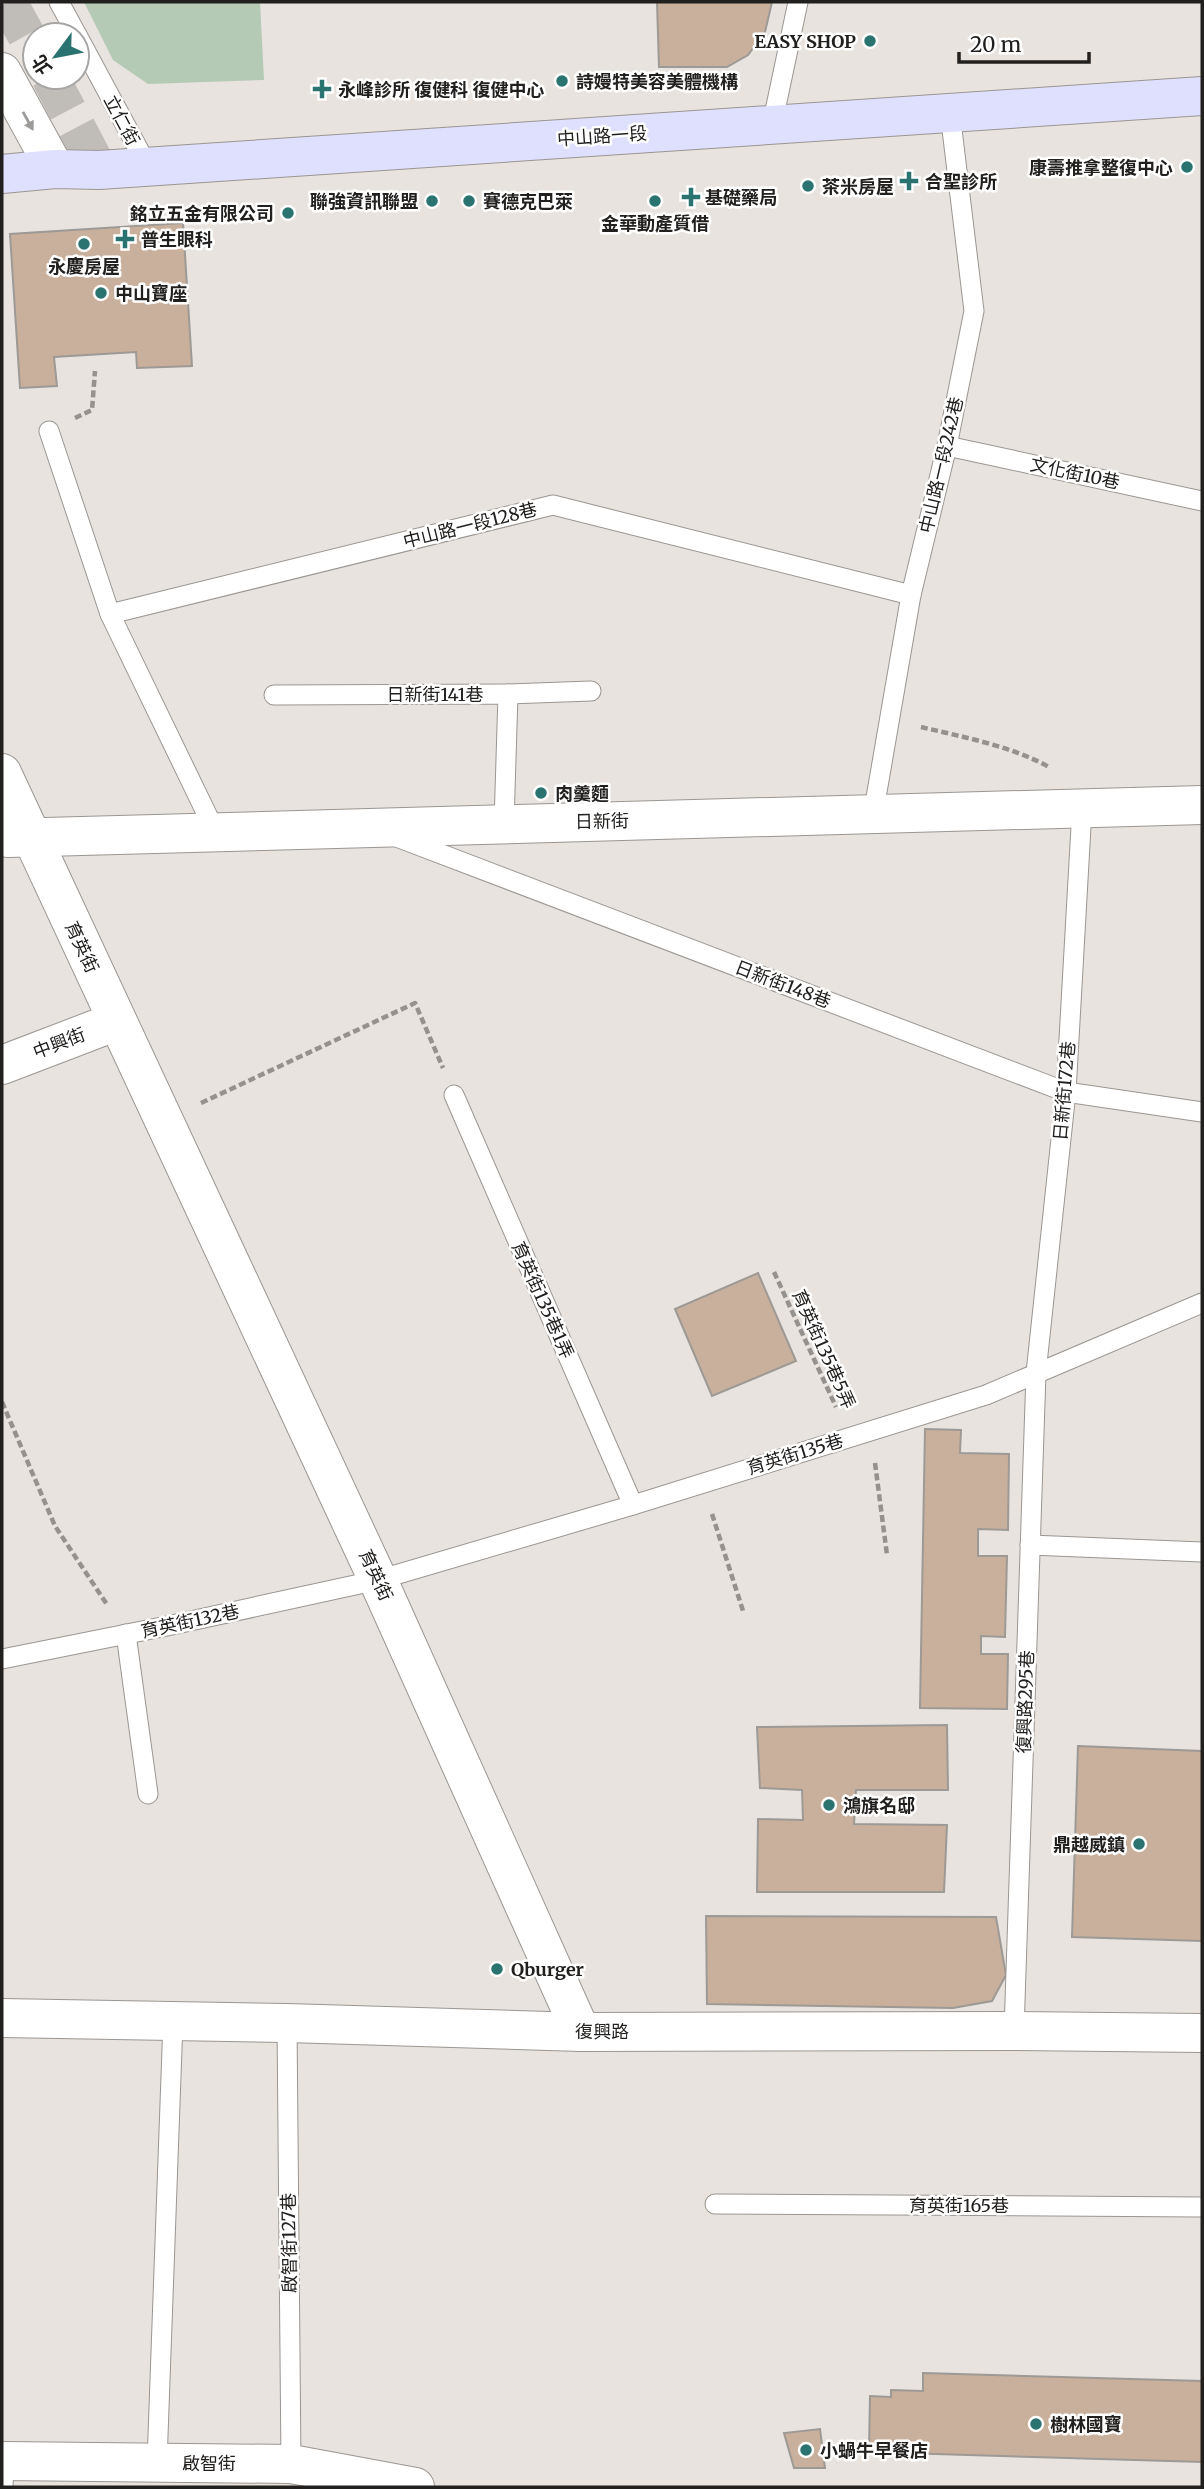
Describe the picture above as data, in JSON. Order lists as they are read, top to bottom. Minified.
{"streets":{"main road":["中山路一段"],"street":["日新街","育英街","中興街","復興路","啟智街"],"lane":["立仁街","中山路一段242巷","文化街10巷","中山路一段128巷","日新街141巷","日新街148巷","日新街172巷","育英街135巷1弄","育英街135巷","育英街132巷","復興路295巷","育英街165巷","啟智街127巷"],"path":["育英街135巷5弄"]},"crossings":[["立仁街","中山路一段"],["中山路一段","中山路一段242巷"],["中山路一段242巷","文化街10巷"],["中山路一段242巷","中山路一段128巷"],["中山路一段242巷","日新街"],["日新街141巷","日新街"],["日新街","育英街"],["日新街","日新街148巷"],["日新街","日新街172巷"],["育英街","中興街"],["育英街","育英街135巷"],["育英街","育英街132巷"],["育英街","復興路"],["日新街148巷","日新街172巷"],["日新街172巷","育英街135巷"],["日新街172巷","復興路295巷"],["育英街135巷1弄","育英街135巷"],["育英街135巷5弄","育英街135巷"],["育英街135巷","育英街132巷"],["育英街135巷","復興路295巷"],["復興路295巷","復興路"],["復興路","啟智街127巷"],["啟智街127巷","啟智街"]],"places":{"other":["EASY SHOP","詩嫚特美容美體機構","康壽推拿整復中心","茶米房屋","聯強資訊聯盟","賽德克巴萊","金華動產質借","銘立五金有限公司","永慶房屋","中山寶座","肉羹麵","鴻旗名邸","鼎越威鎮","Qburger","樹林國寶","小蝸牛早餐店"],"health":["永峰診所 復健科 復健中心","合聖診所","基礎藥局","普生眼科"]},"scale_bar":"20 m","north":"bottom left"}
